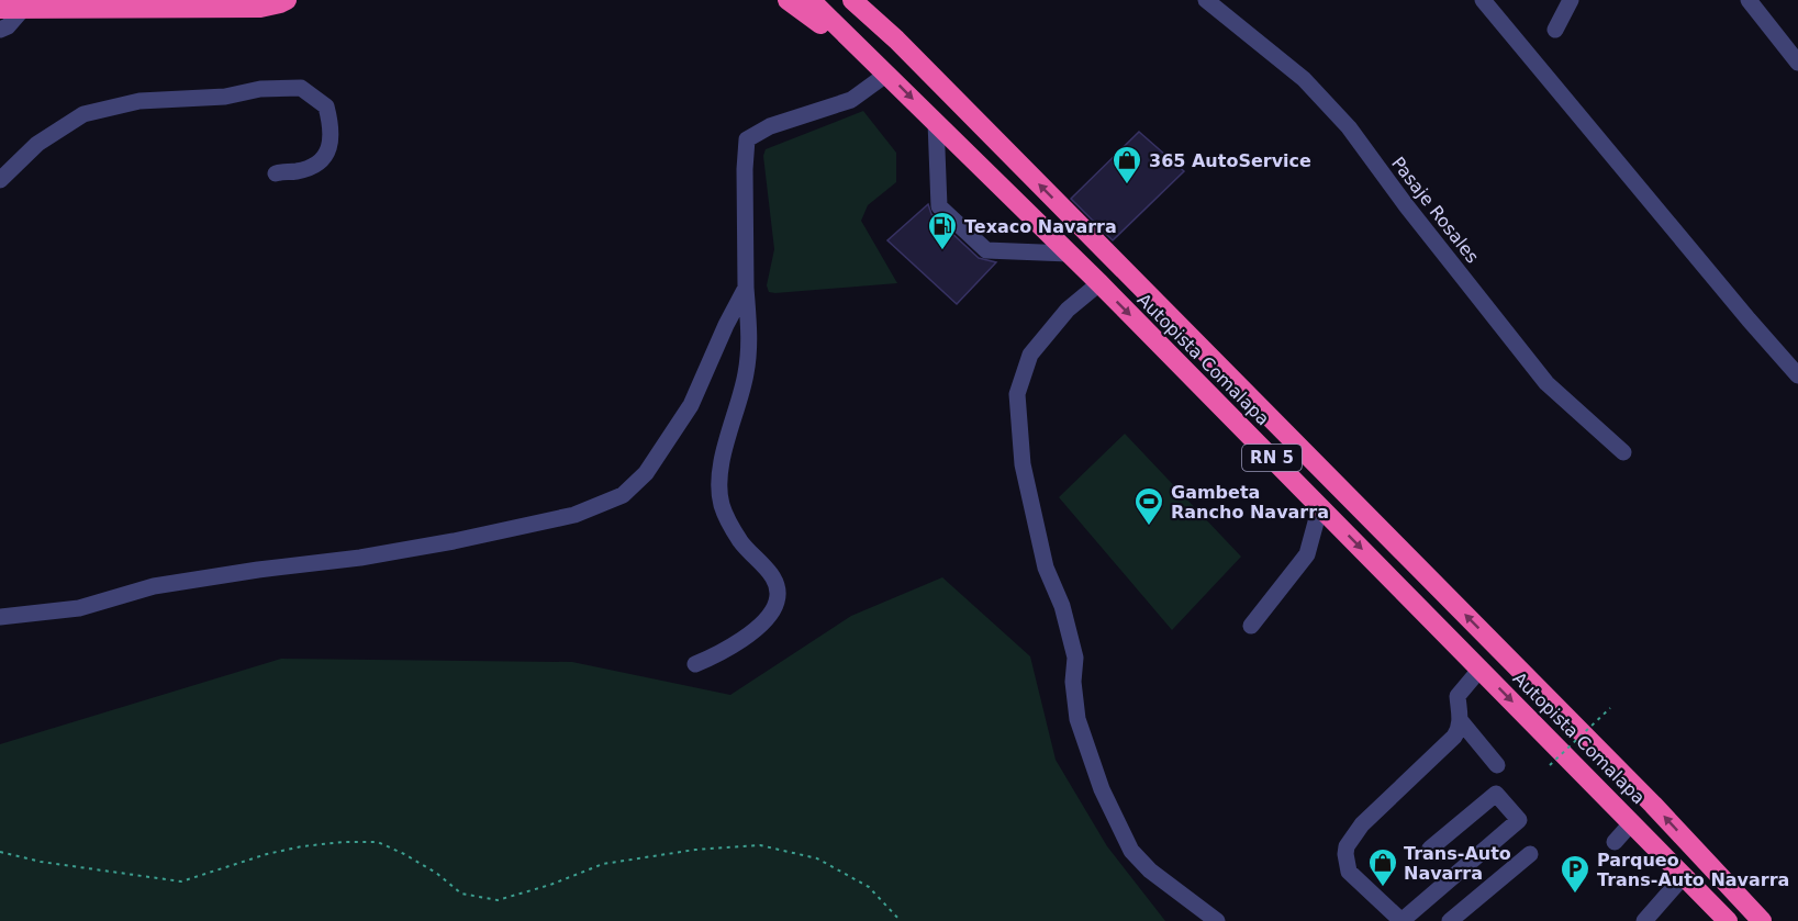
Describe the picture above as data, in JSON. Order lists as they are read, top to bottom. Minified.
{"streets":{"highway":["Autopista Comalapa","RN 5"],"street":["Pasaje Rosales"]},"places":{"shop":["365 AutoService","Trans-Auto Navarra"],"fuel station":["Texaco Navarra"],"sports":["Gambeta Rancho Navarra"],"parking":["Parqueo Trans-Auto Navarra"]}}
